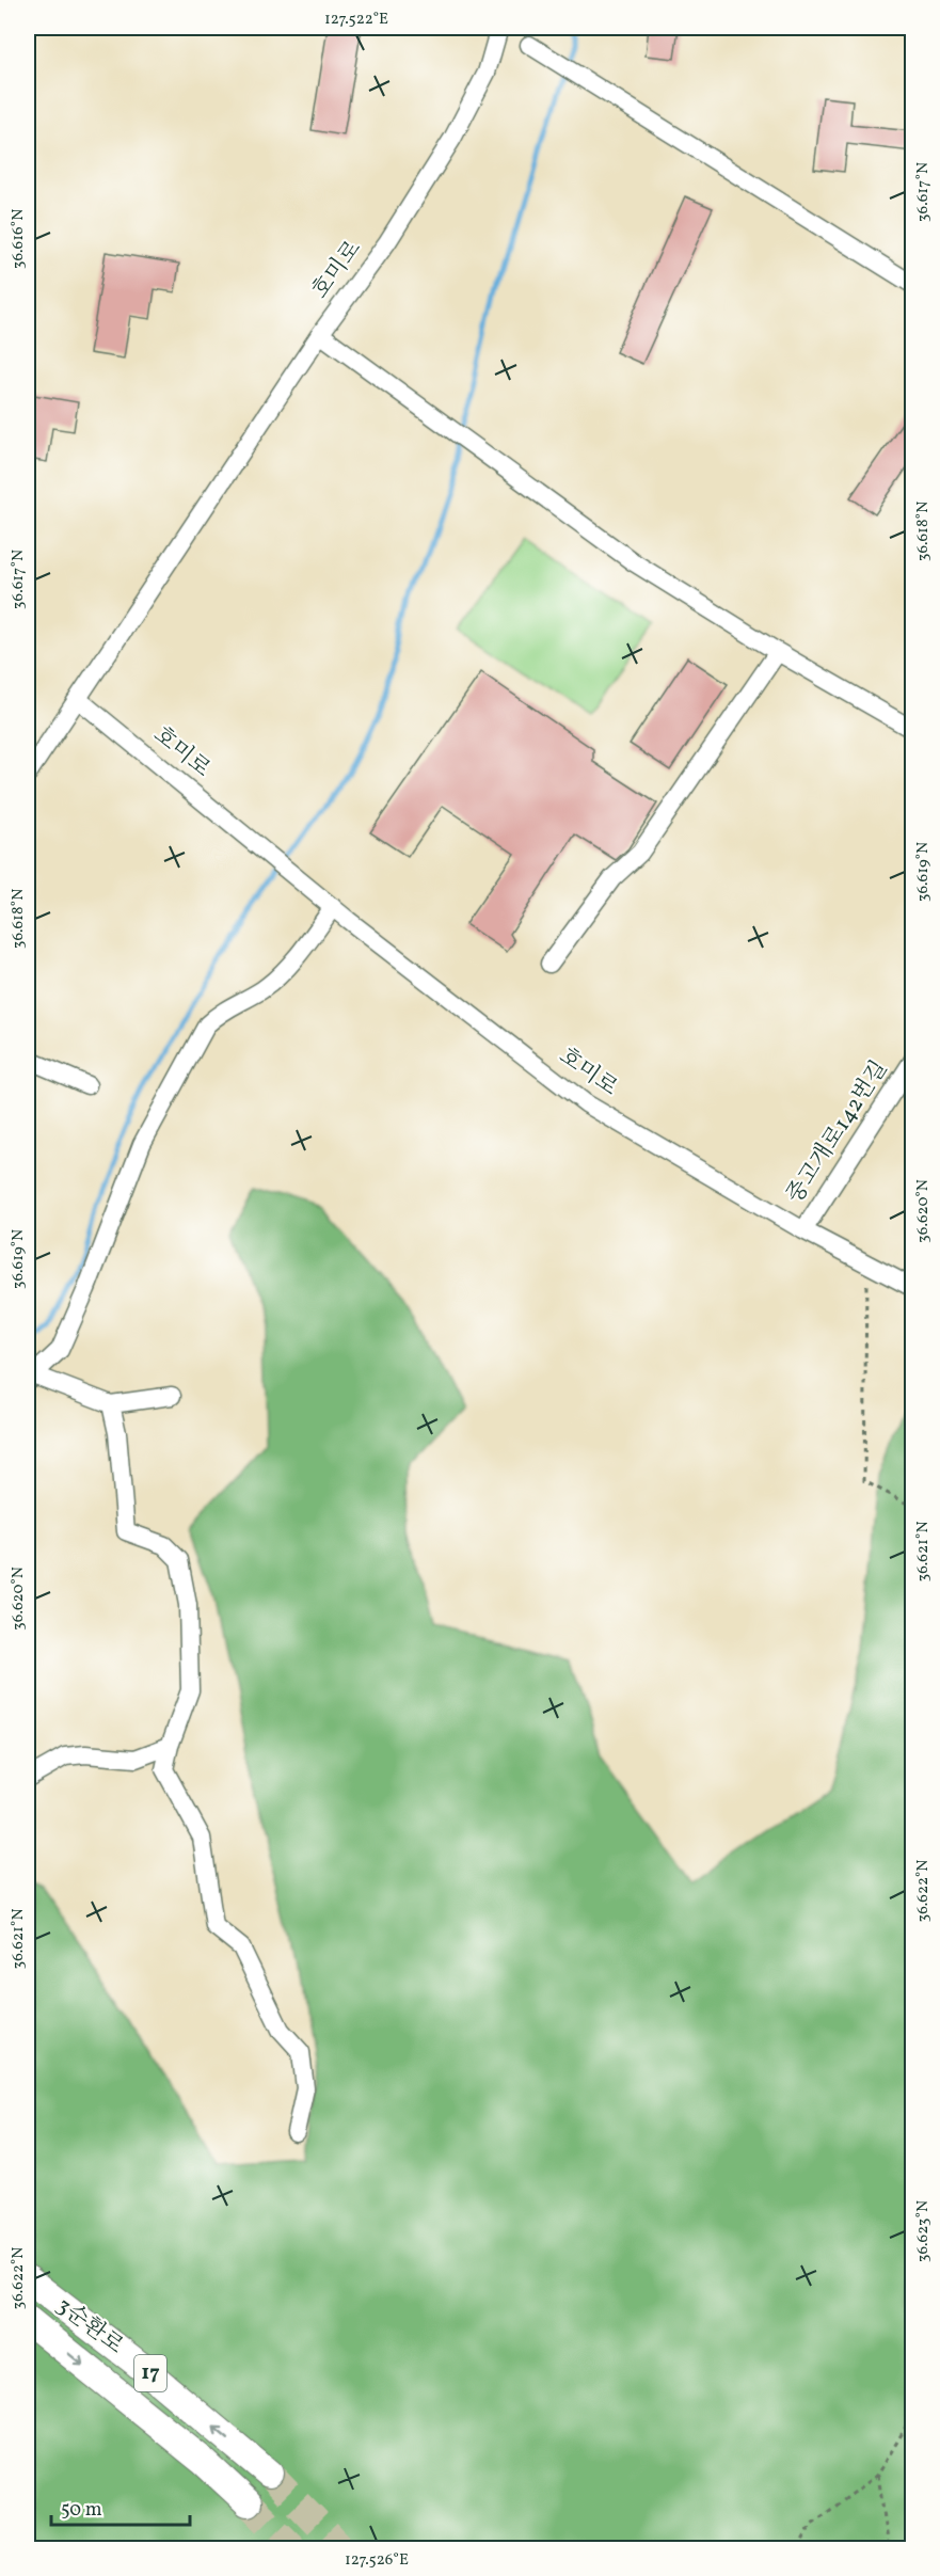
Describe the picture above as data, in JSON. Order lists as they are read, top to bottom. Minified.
{"streets":{"highway":["3순환로","17"],"street":["호미로","중고개로142번길"]},"crossings":[["호미로","중고개로142번길"]],"scale_bar":"50 m","coordinates":["127.522°E","36.617°N","36.616°N","36.618°N","36.619°N","36.620°N","36.621°N","36.622°N","36.623°N","127.526°E"]}
